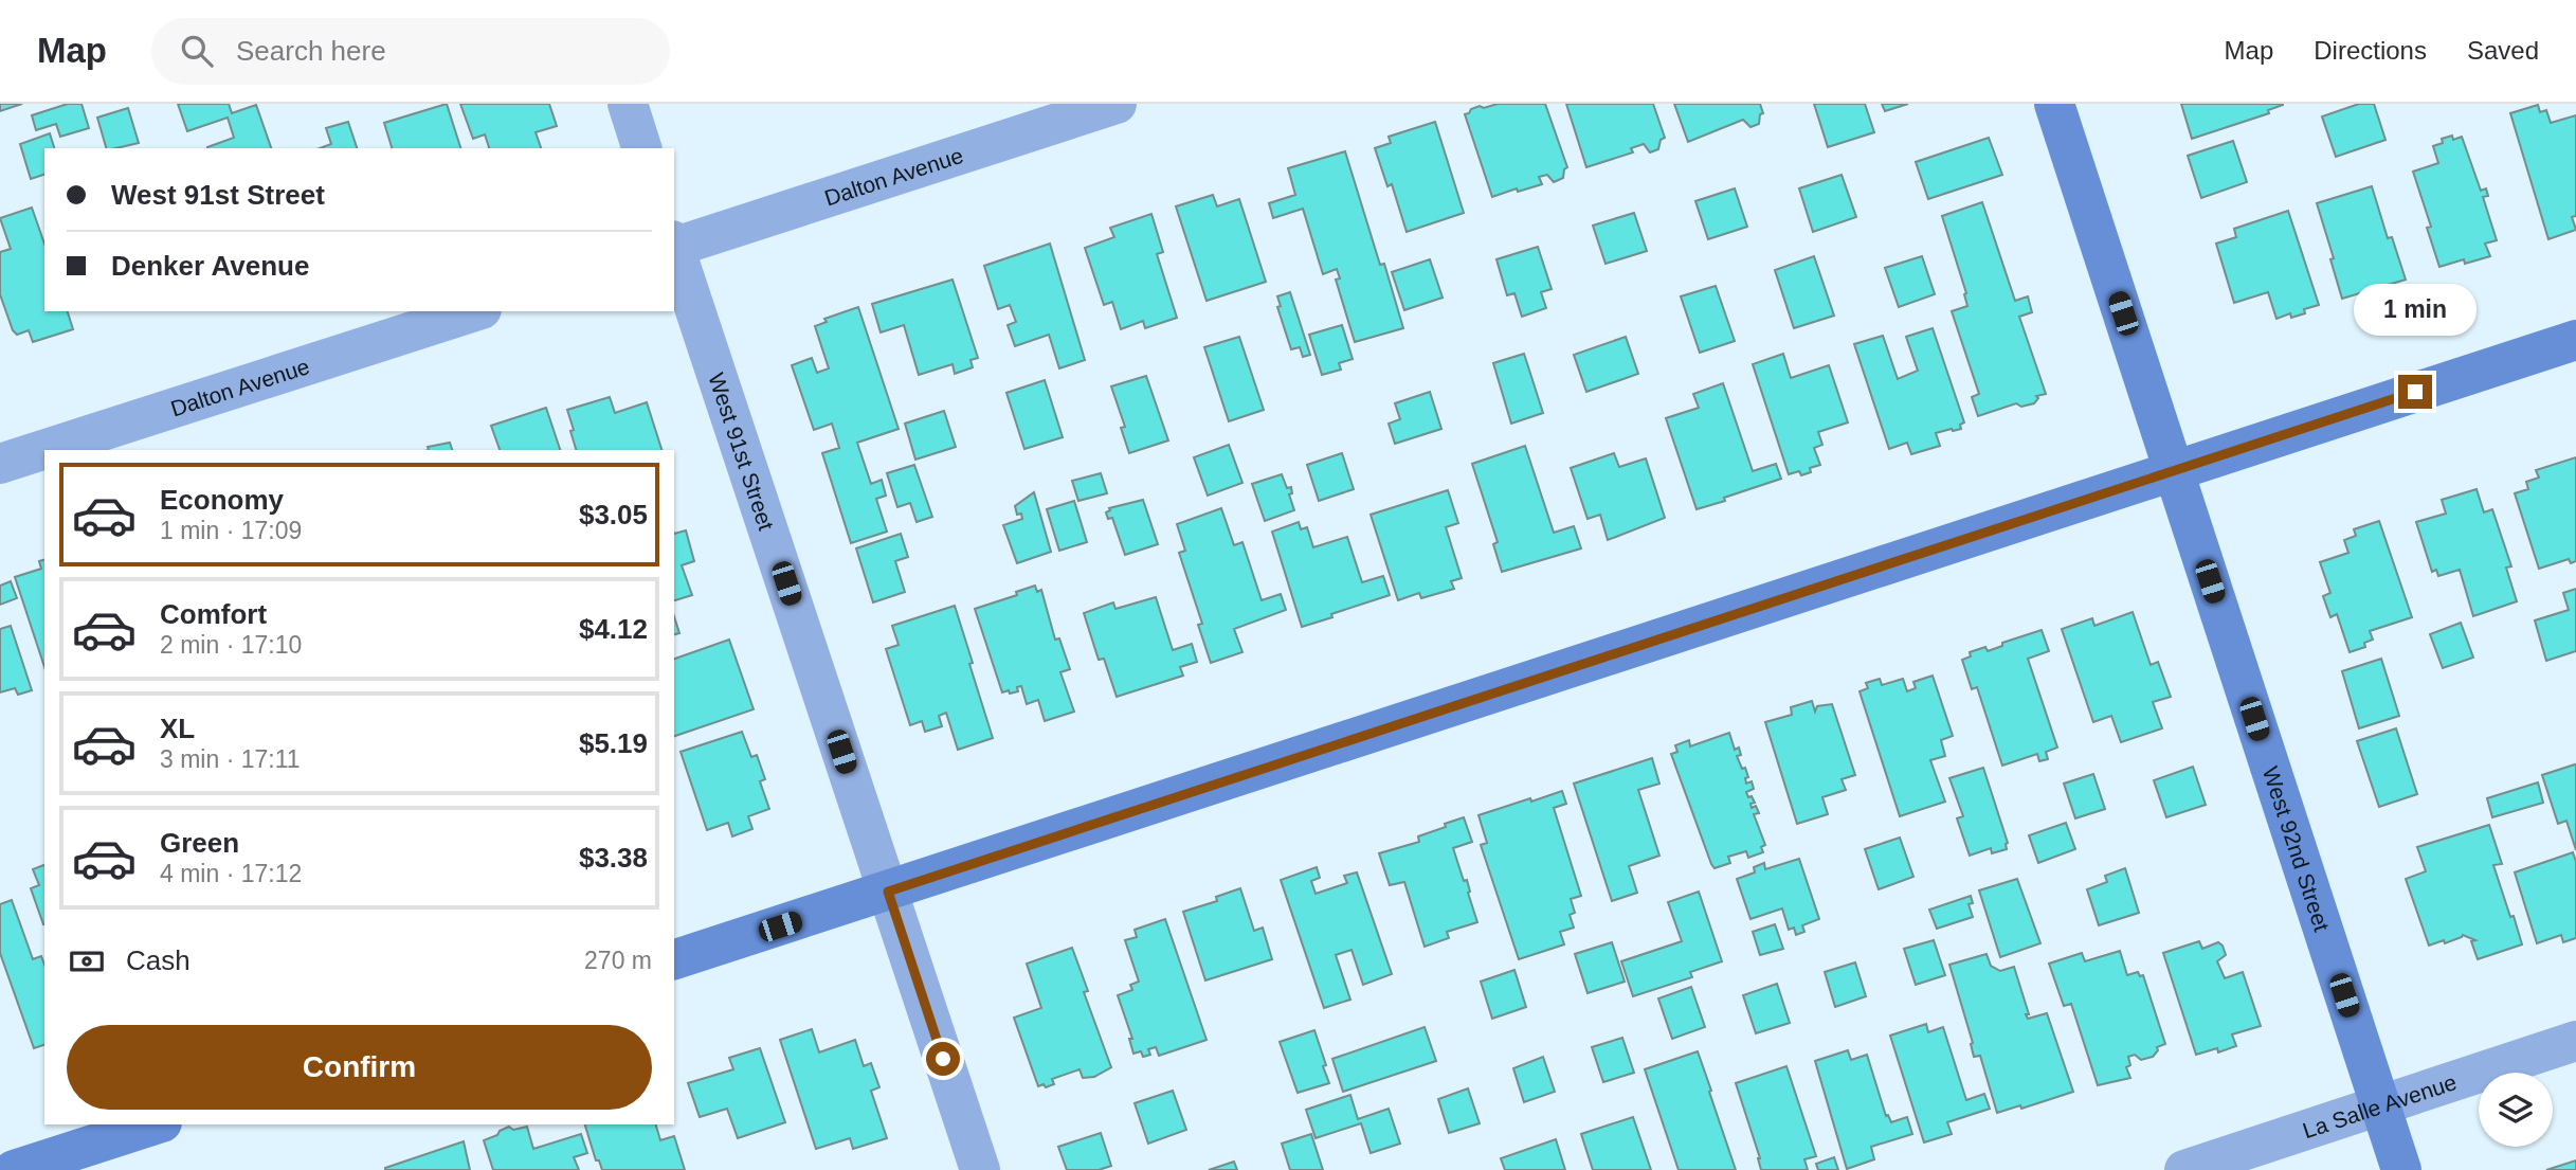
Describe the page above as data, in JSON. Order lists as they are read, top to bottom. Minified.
{"streets":{"street":["Dalton Avenue","West 91st Street","West 92nd Street","La Salle Avenue"]},"crossings":[["West 92nd Street","La Salle Avenue"]],"page":{"header":"Map","search":"Search here","nav":["Map","Directions","Saved"],"banner":["West 91st Street","Denker Avenue"],"bubble":"1 min","list":[{"name":"Economy","note":"1 min · 17:09","value":"$3.05"},{"name":"Comfort","note":"2 min · 17:10","value":"$4.12"},{"name":"XL","note":"3 min · 17:11","value":"$5.19"},{"name":"Green","note":"4 min · 17:12","value":"$3.38"}],"pay":["Cash","270 m"],"buttons":"Confirm"}}
